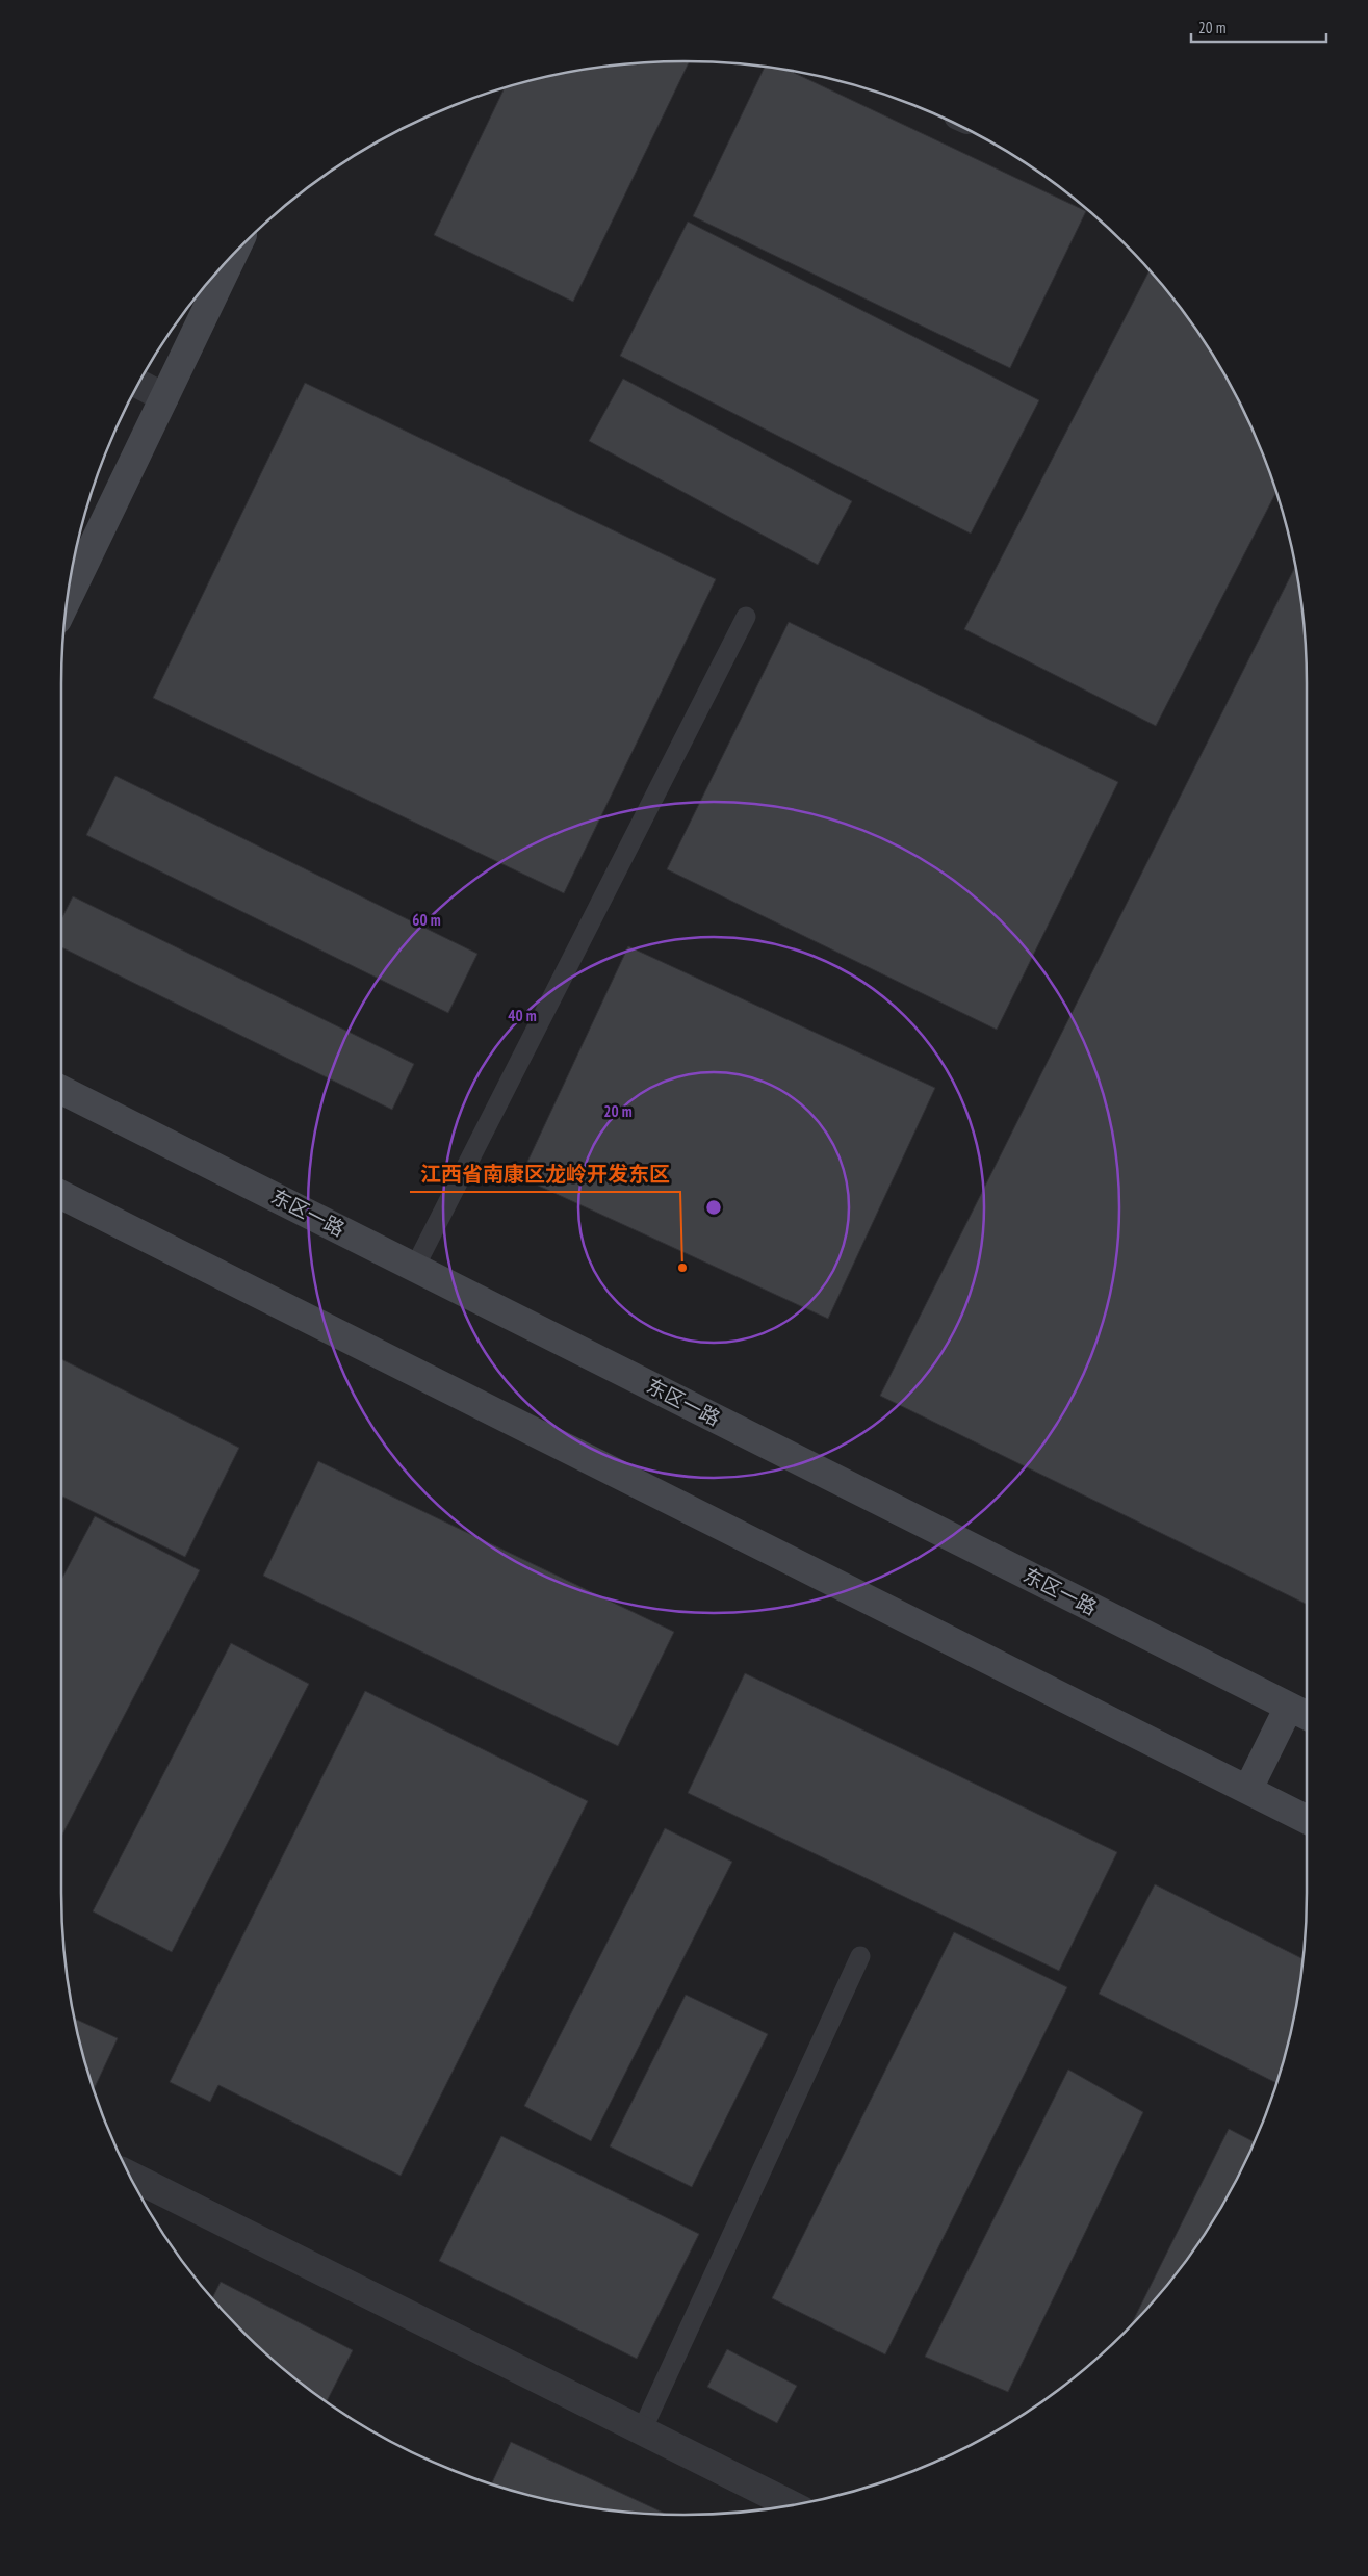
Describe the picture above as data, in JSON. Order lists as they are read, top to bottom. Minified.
{"streets":{"main road":["东区一路"]},"places":["江西省南康区龙岭开发东区"],"scale_bar":"20 m","rings":["60 m","40 m","20 m"]}
